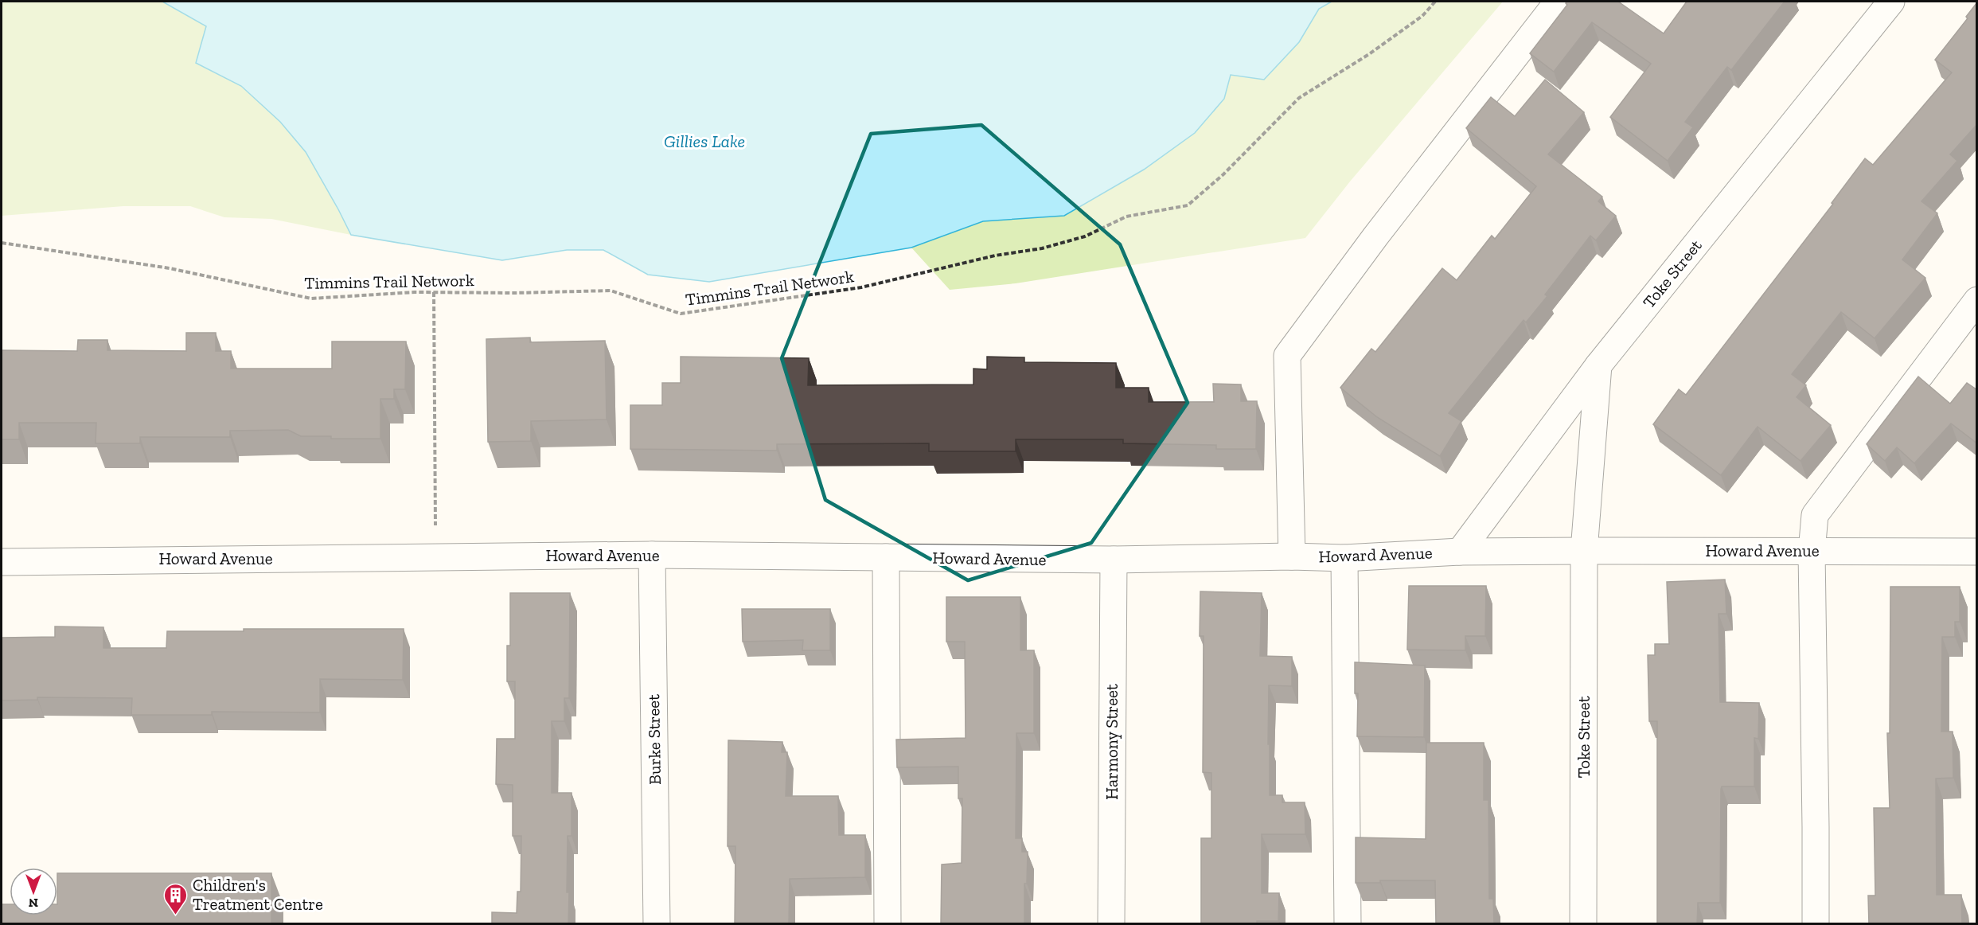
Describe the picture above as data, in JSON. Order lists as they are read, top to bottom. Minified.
{"streets":{"street":["Toke Street","Howard Avenue","Burke Street","Harmony Street"],"path":["Timmins Trail Network"]},"crossings":[["Toke Street","Howard Avenue"],["Howard Avenue","Burke Street"],["Howard Avenue","Harmony Street"]],"water":["Gillies Lake"],"places":{"building":["Children's Treatment Centre"]},"north":"bottom"}
